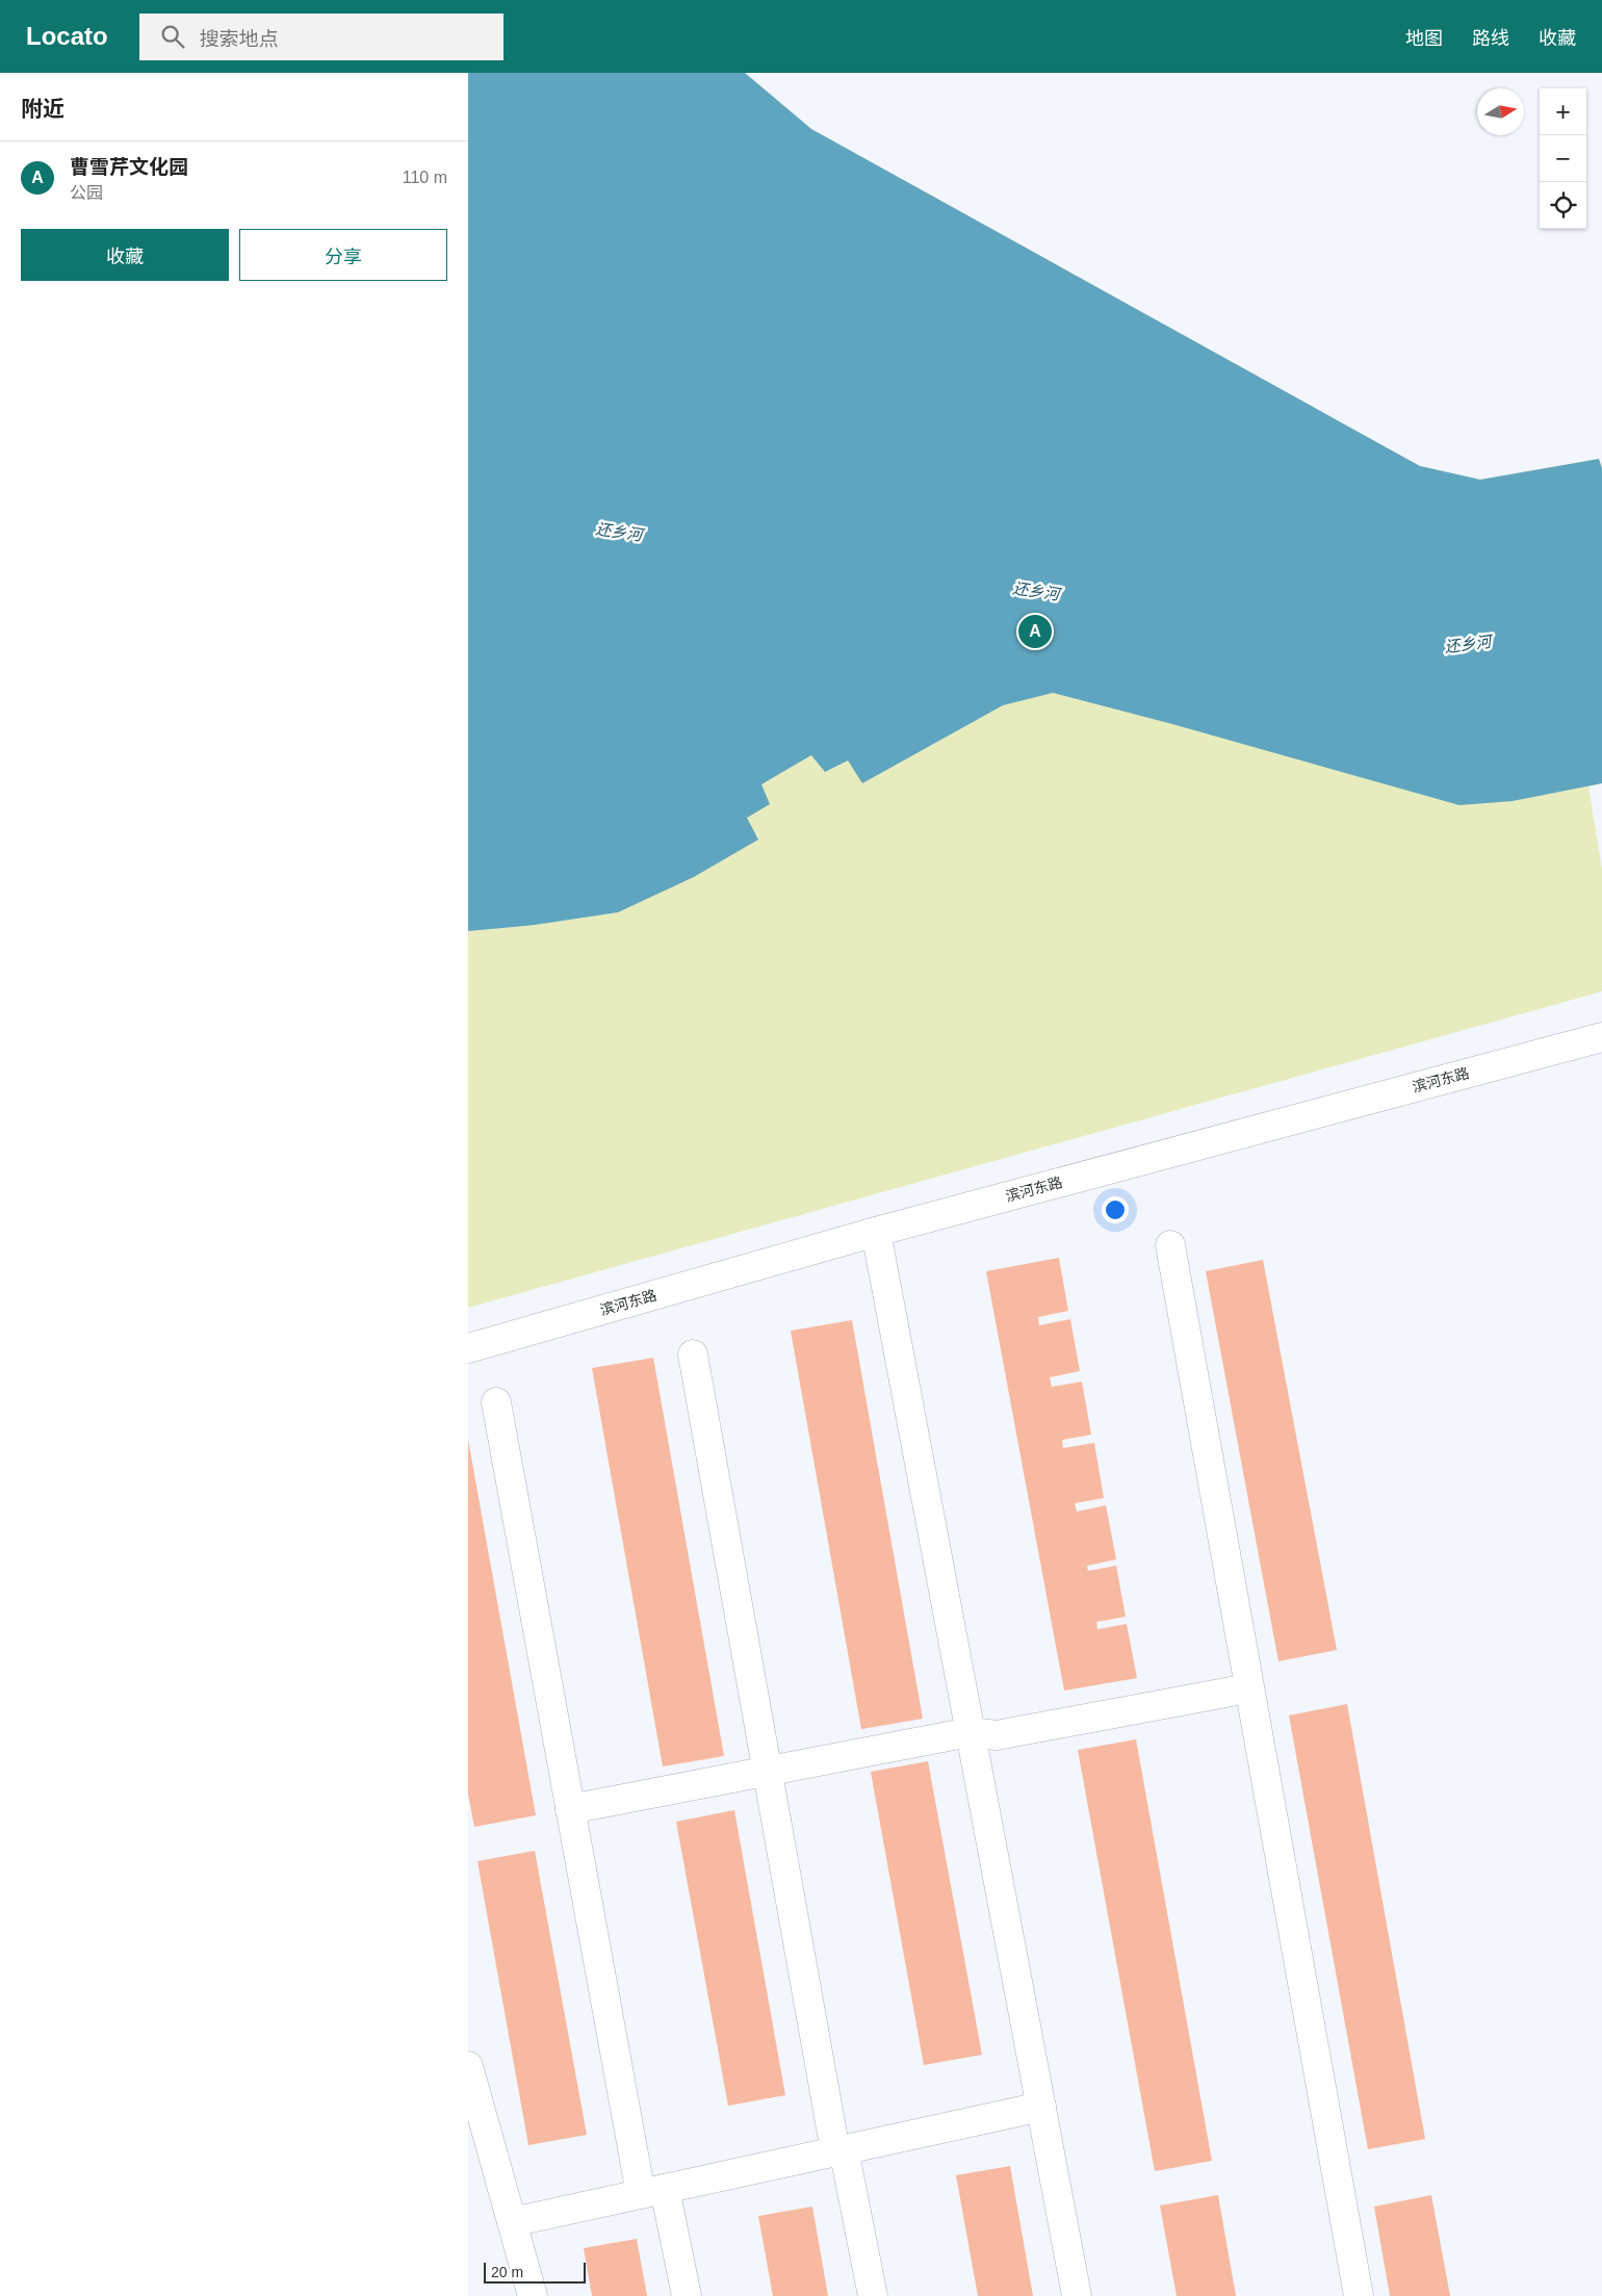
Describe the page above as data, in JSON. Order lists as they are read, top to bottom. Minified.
{"streets":{"street":["滨河东路"]},"water":["还乡河"],"scale_bar":"20 m","north":"right","page":{"header":"Locato","search":"搜索地点","nav":["地图","路线","收藏"],"heading":"附近","map_buttons":["+","−"],"list":[{"mark":"A","name":"曹雪芹文化园","note":"公园","value":"110 m"}],"buttons":["收藏","分享"],"pins":"A","scale":"20 m"}}
